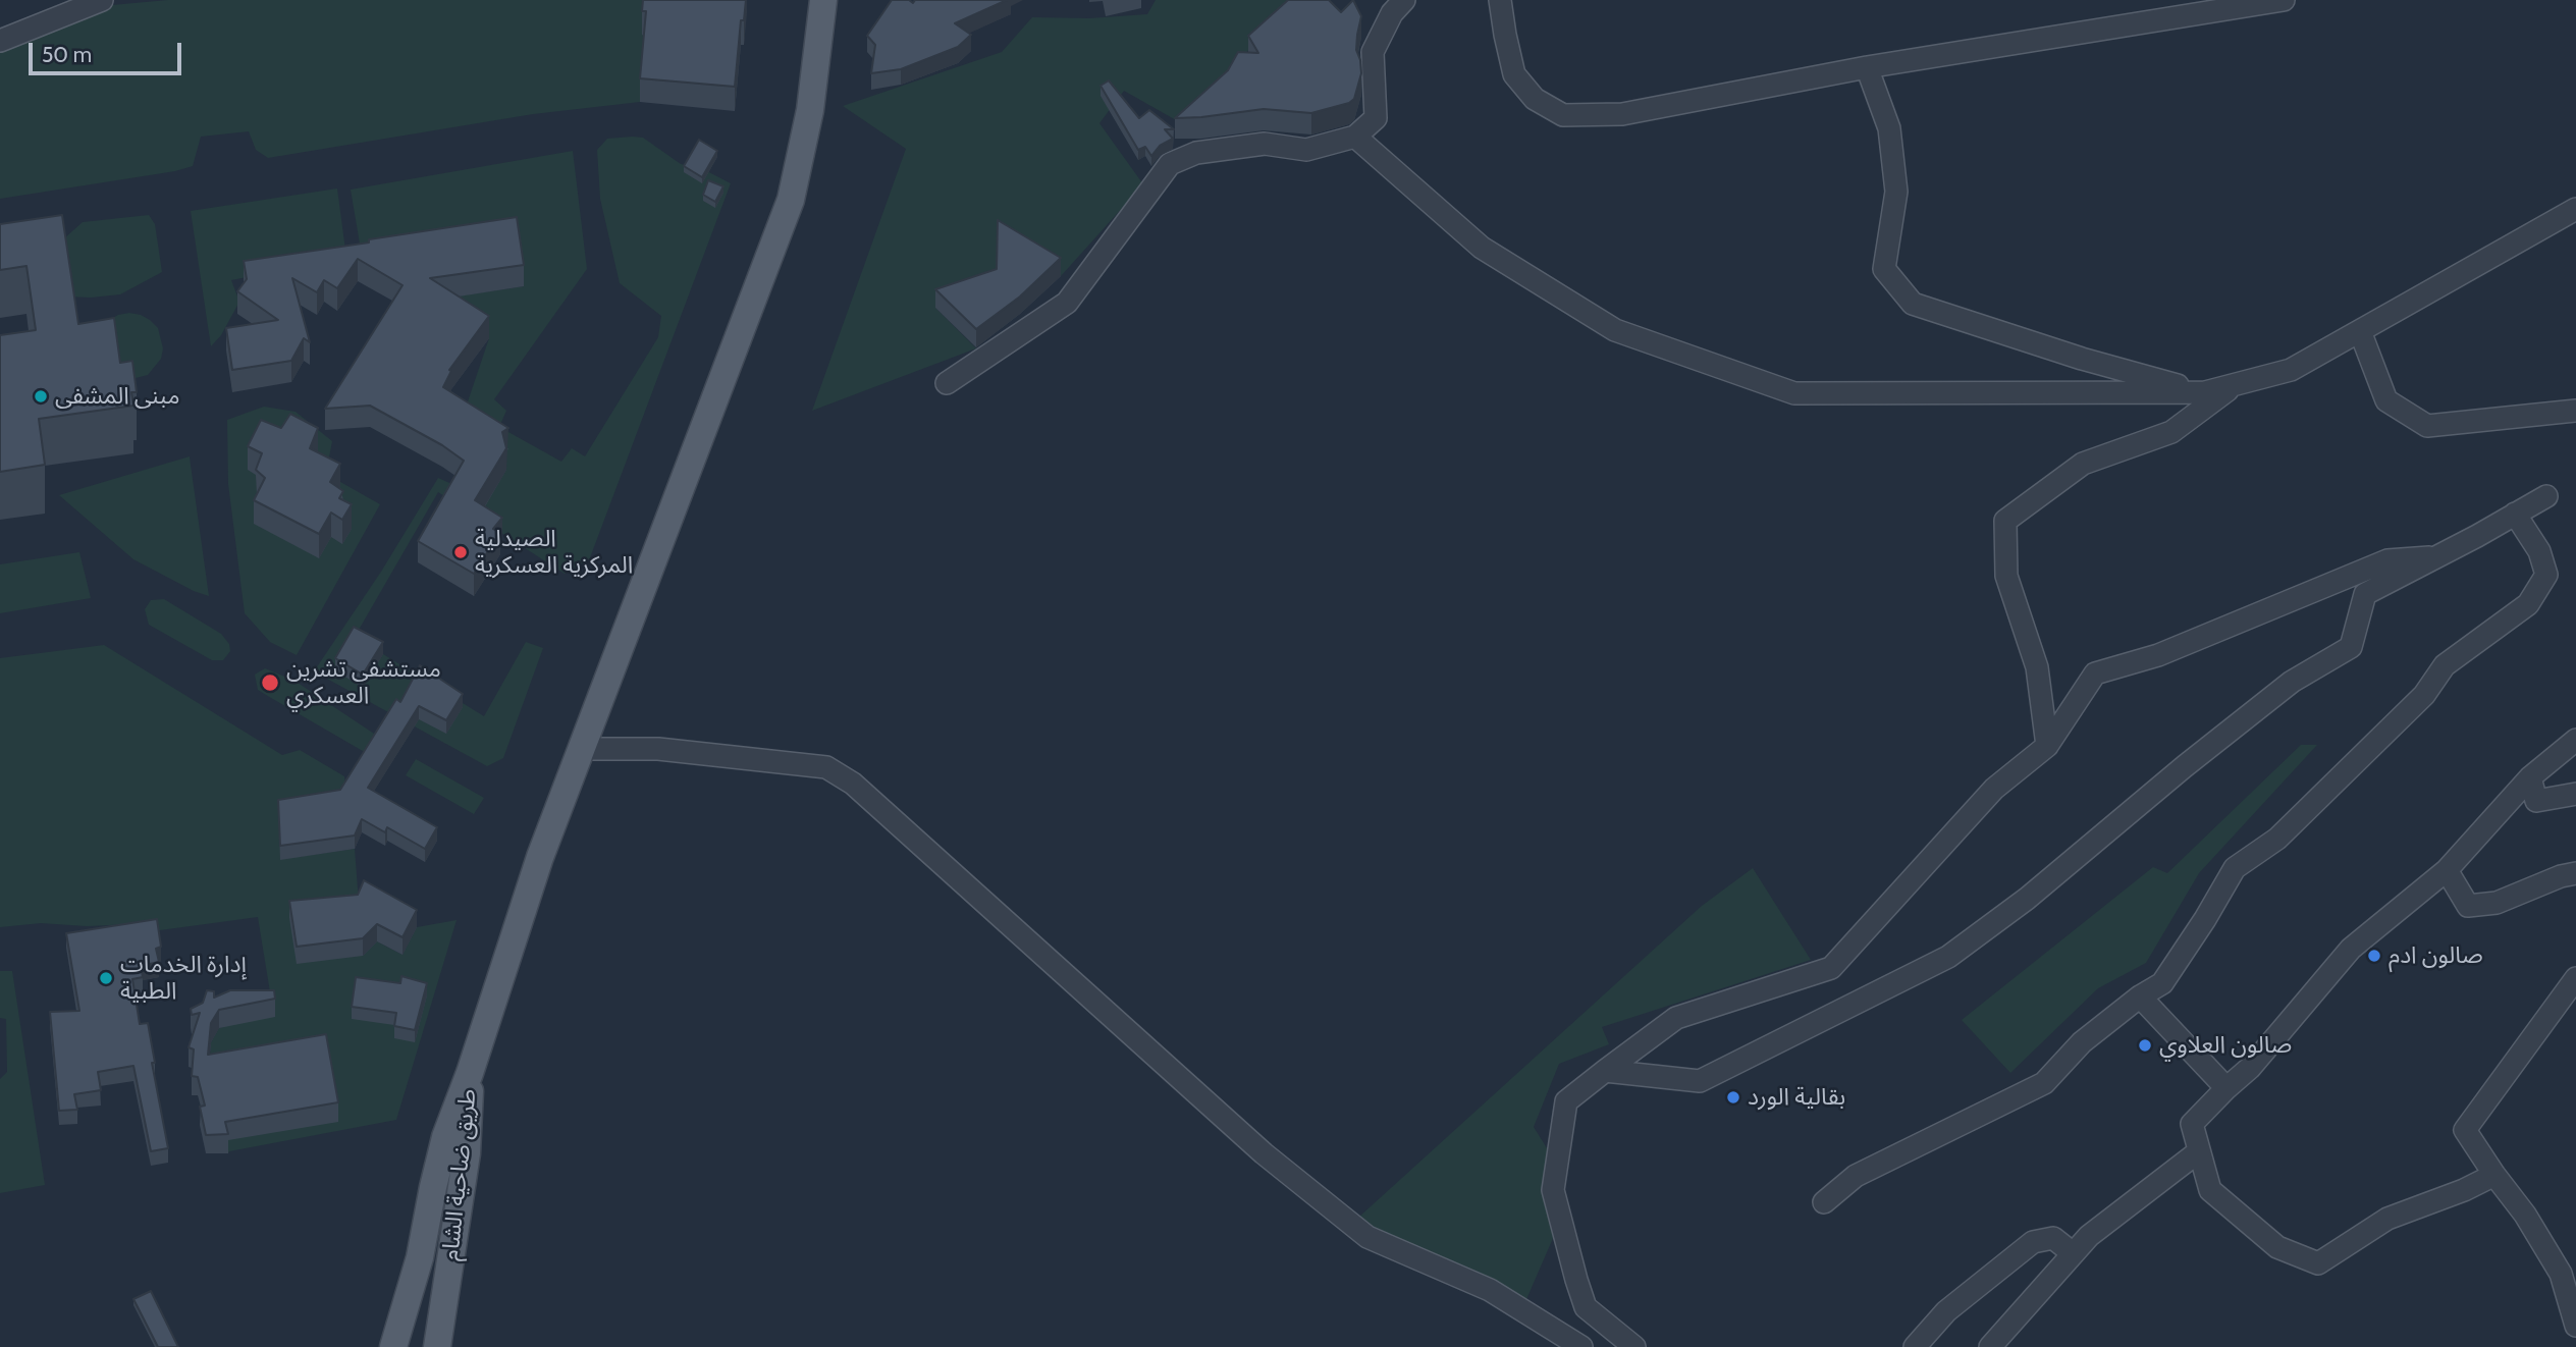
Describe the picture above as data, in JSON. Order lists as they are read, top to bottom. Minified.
{"streets":{"main road":["طريق ضاحية الشام"]},"places":["مبنى المشفى","الصيدلية المركزية العسكرية","مستشفى تشرين العسكري","صالون ادم","إدارة الخدمات الطبية","صالون العلاوي","بقالية الورد"],"scale_bar":"50 m"}
